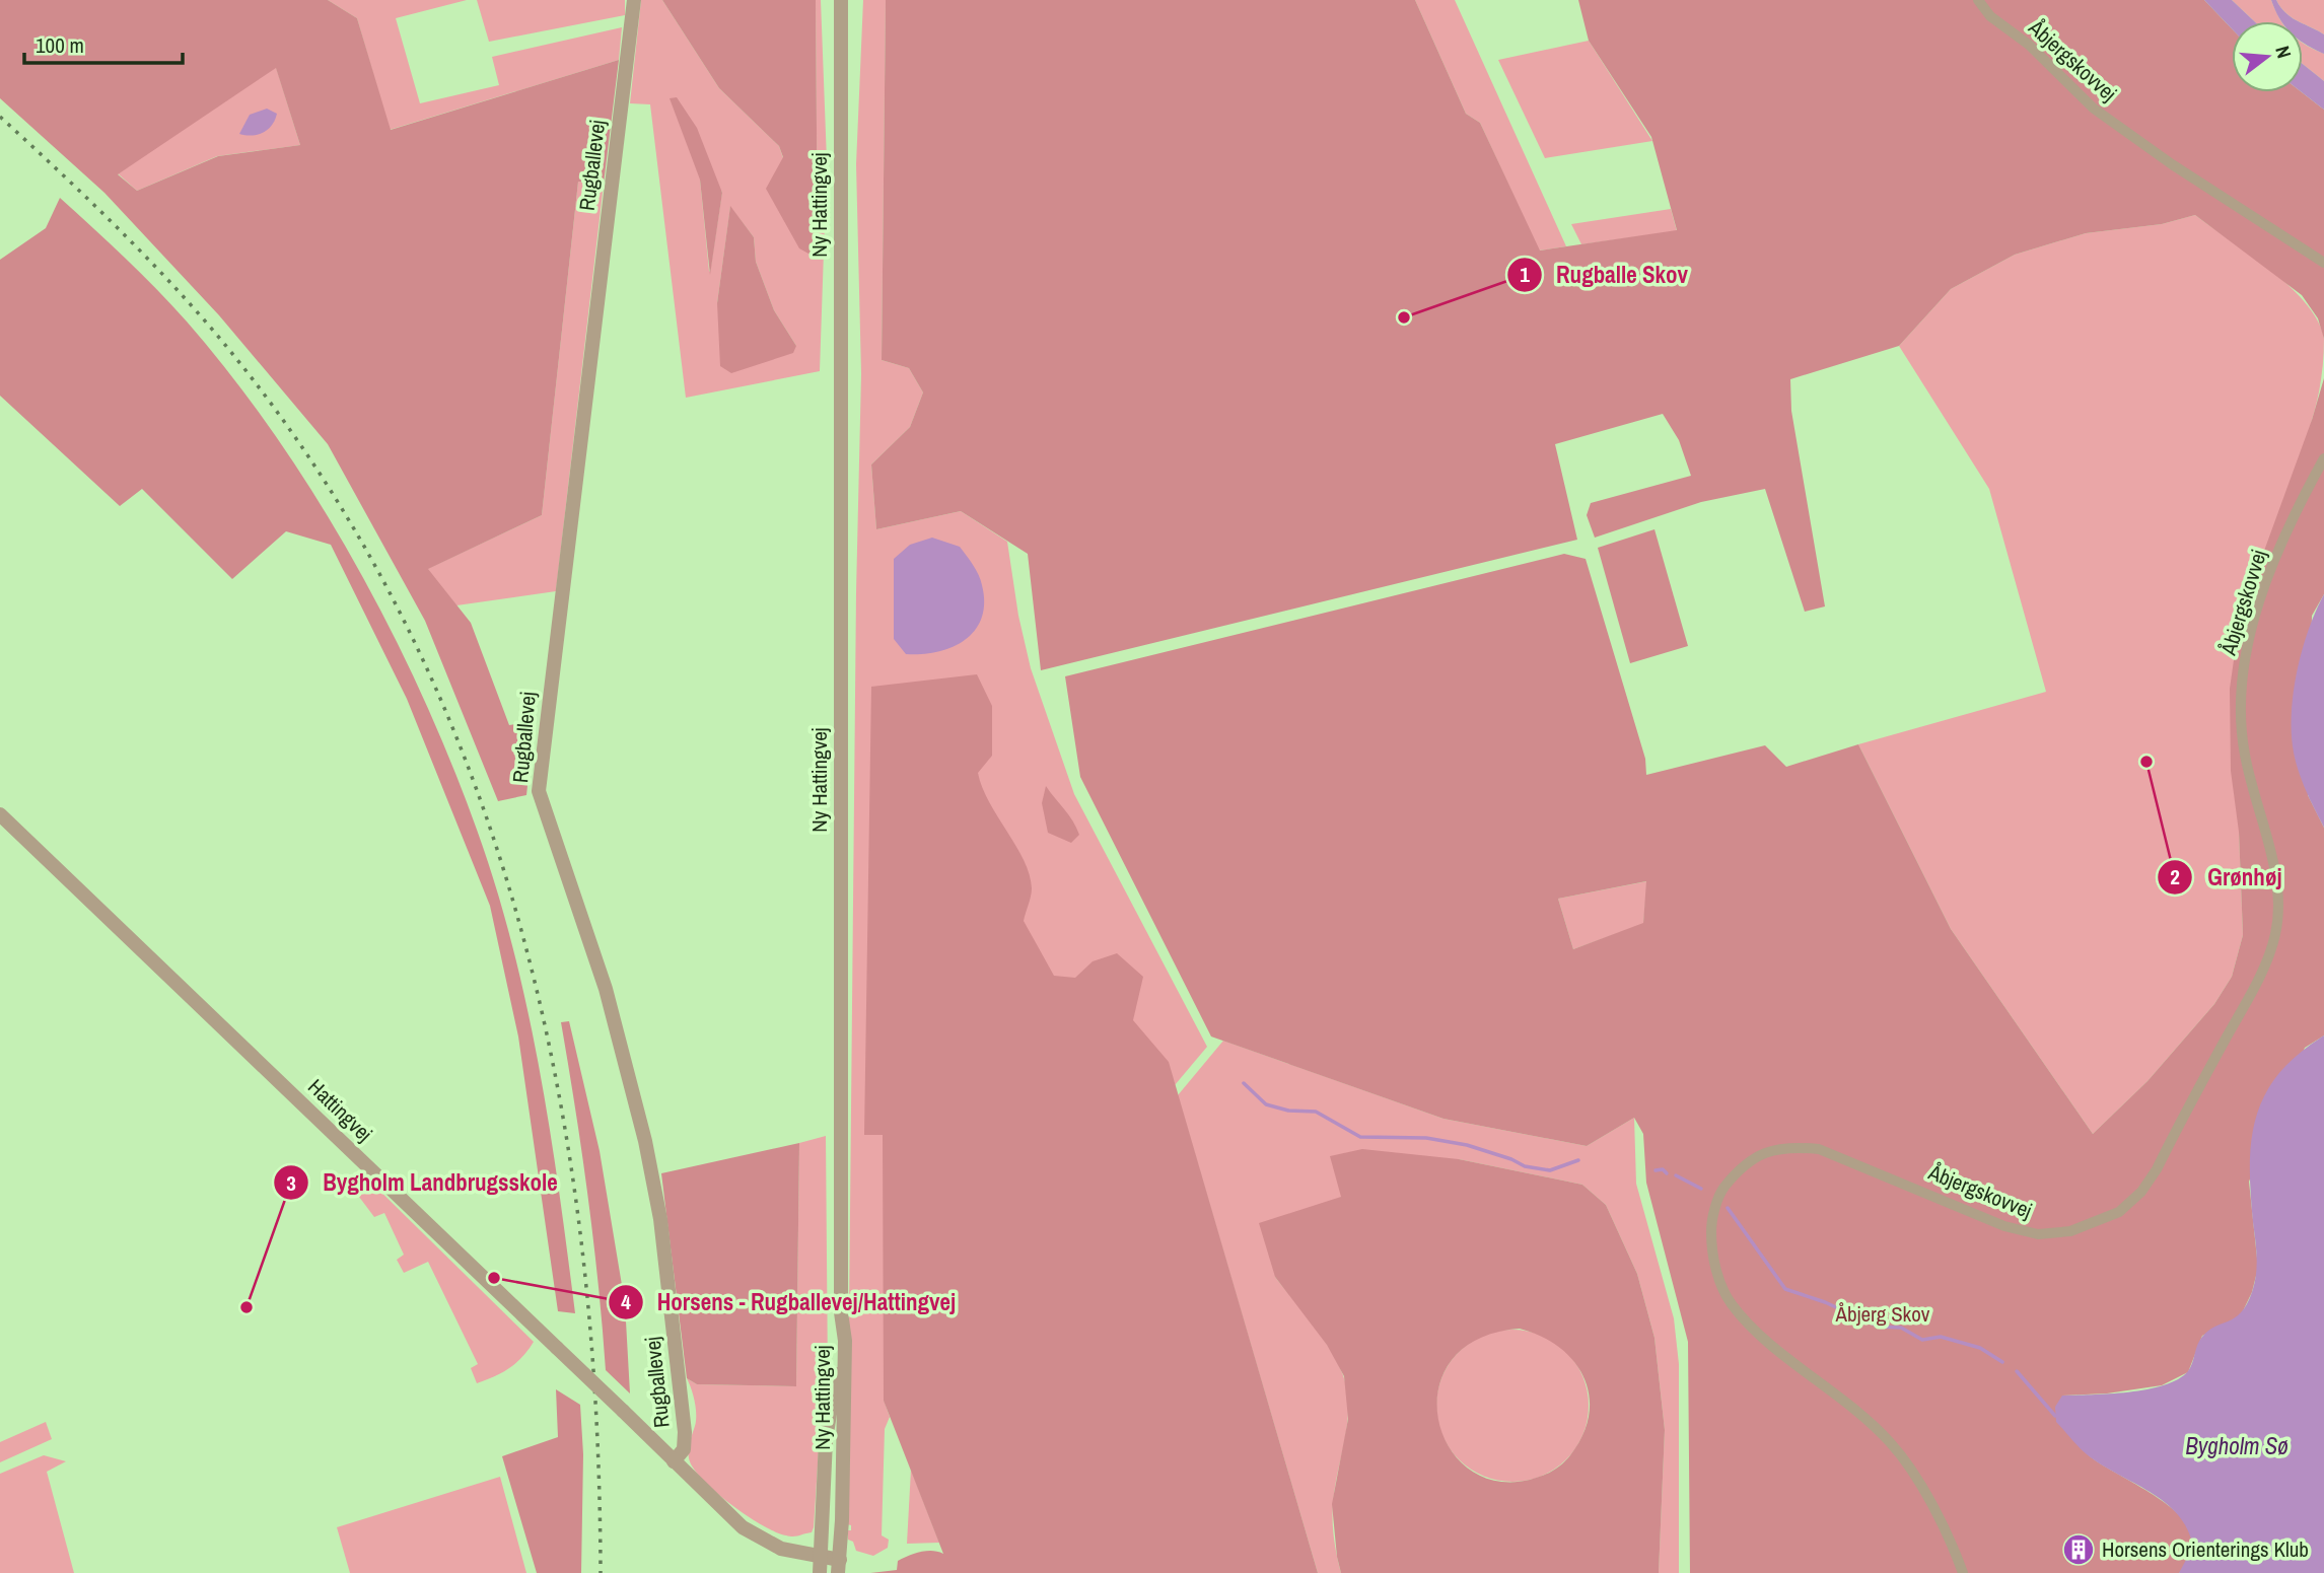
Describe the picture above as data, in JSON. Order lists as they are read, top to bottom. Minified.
{"streets":{"street":["Åbjergskovvej","Rugballevej","Ny Hattingvej","Hattingvej"]},"crossings":[["Rugballevej","Hattingvej"],["Ny Hattingvej","Hattingvej"]],"water":["Bygholm Sø"],"parks":["Åbjerg Skov"],"places":{"other":["Rugballe Skov","Grønhøj","Horsens - Rugballevej/Hattingvej","Bygholm Landbrugsskole"],"building":["Horsens Orienterings Klub"]},"scale_bar":"100 m","north":"right"}
